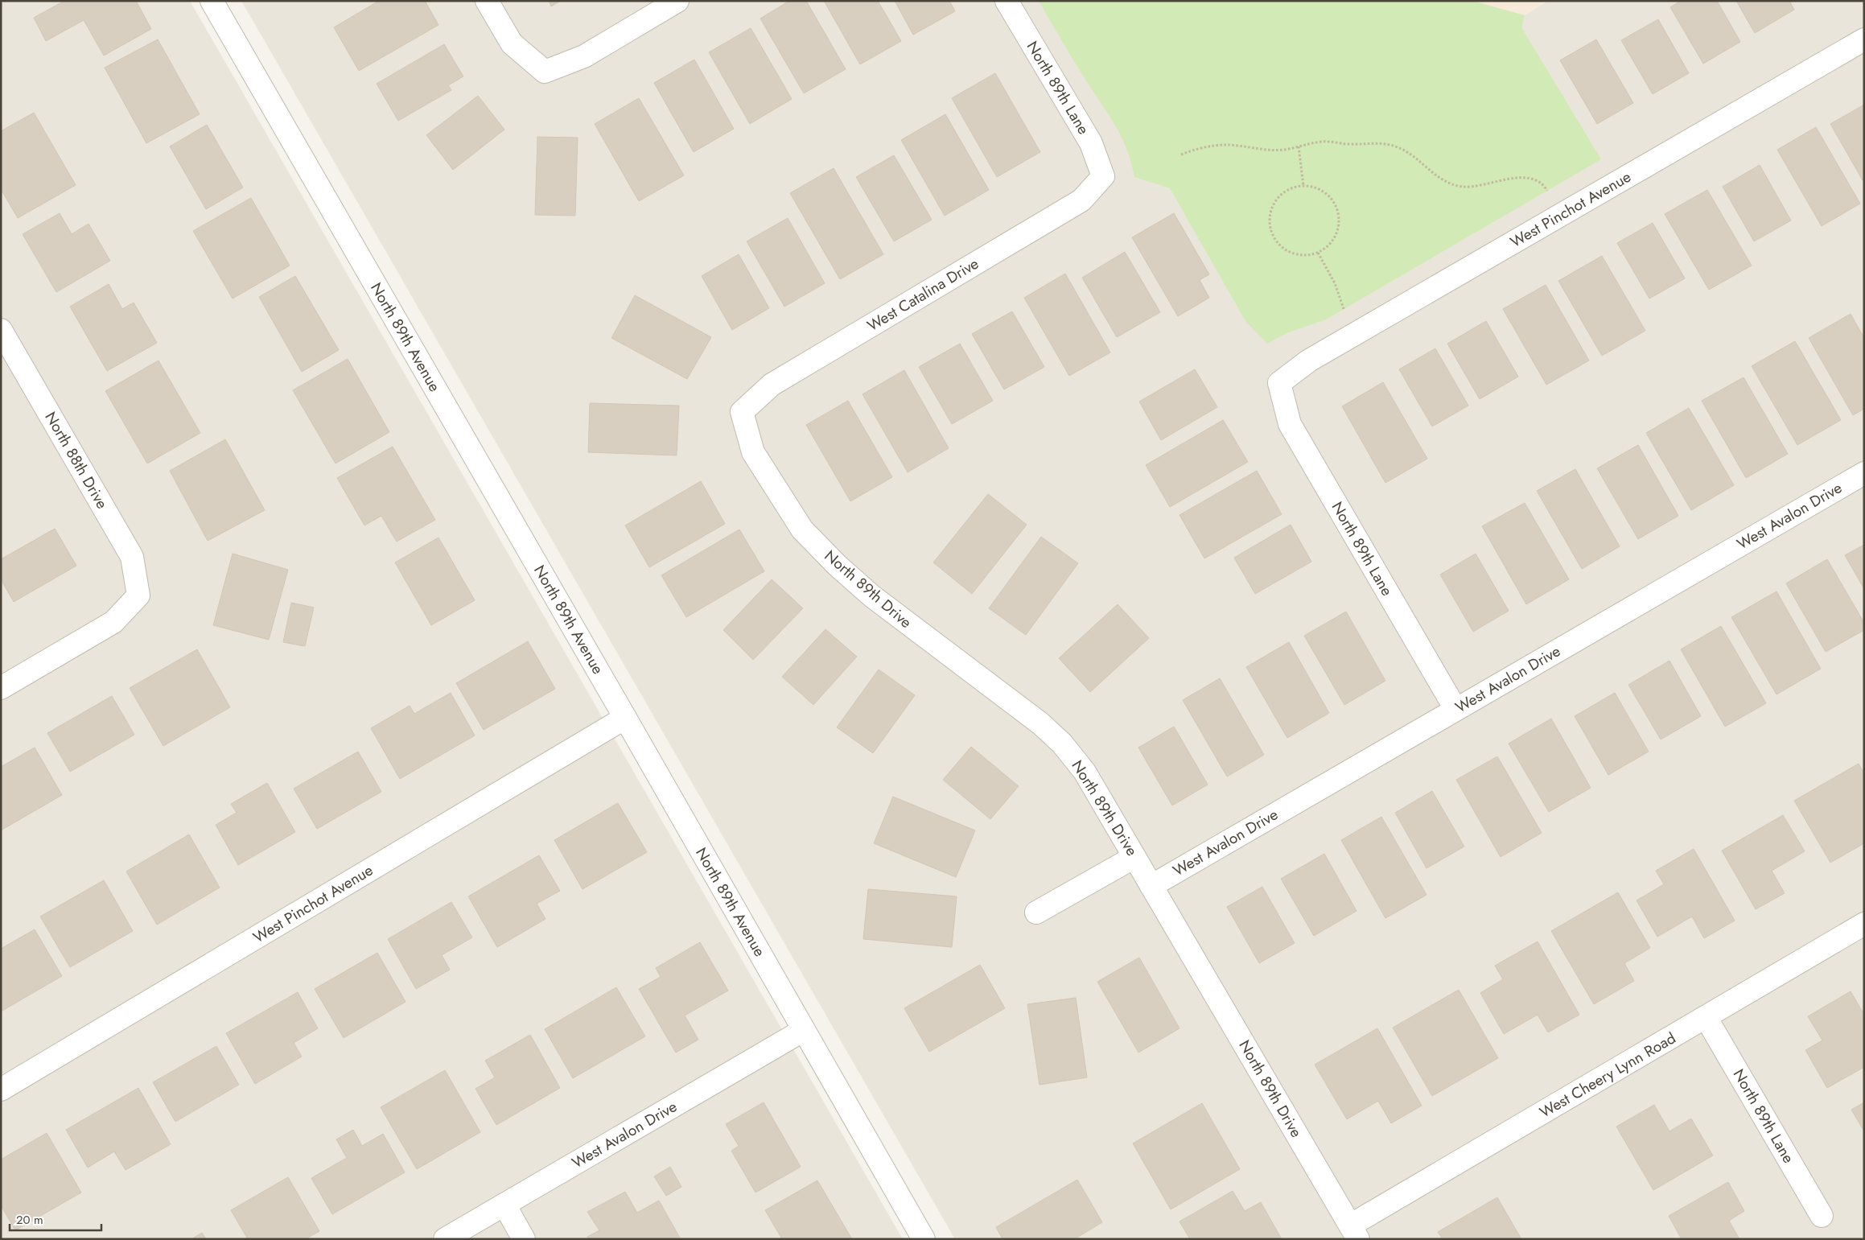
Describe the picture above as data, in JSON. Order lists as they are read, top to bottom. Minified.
{"streets":{"street":["North 89th Lane","West Pinchot Avenue","West Catalina Drive","North 89th Avenue","North 88th Drive","West Avalon Drive","North 89th Drive","West Cheery Lynn Road"]},"crossings":[["North 89th Lane","West Pinchot Avenue"],["North 89th Lane","West Catalina Drive"],["North 89th Lane","West Avalon Drive"],["North 89th Lane","West Cheery Lynn Road"],["West Pinchot Avenue","North 89th Avenue"],["West Catalina Drive","North 89th Drive"],["North 89th Avenue","West Avalon Drive"],["West Avalon Drive","North 89th Drive"],["North 89th Drive","West Cheery Lynn Road"]],"scale_bar":"20 m"}
